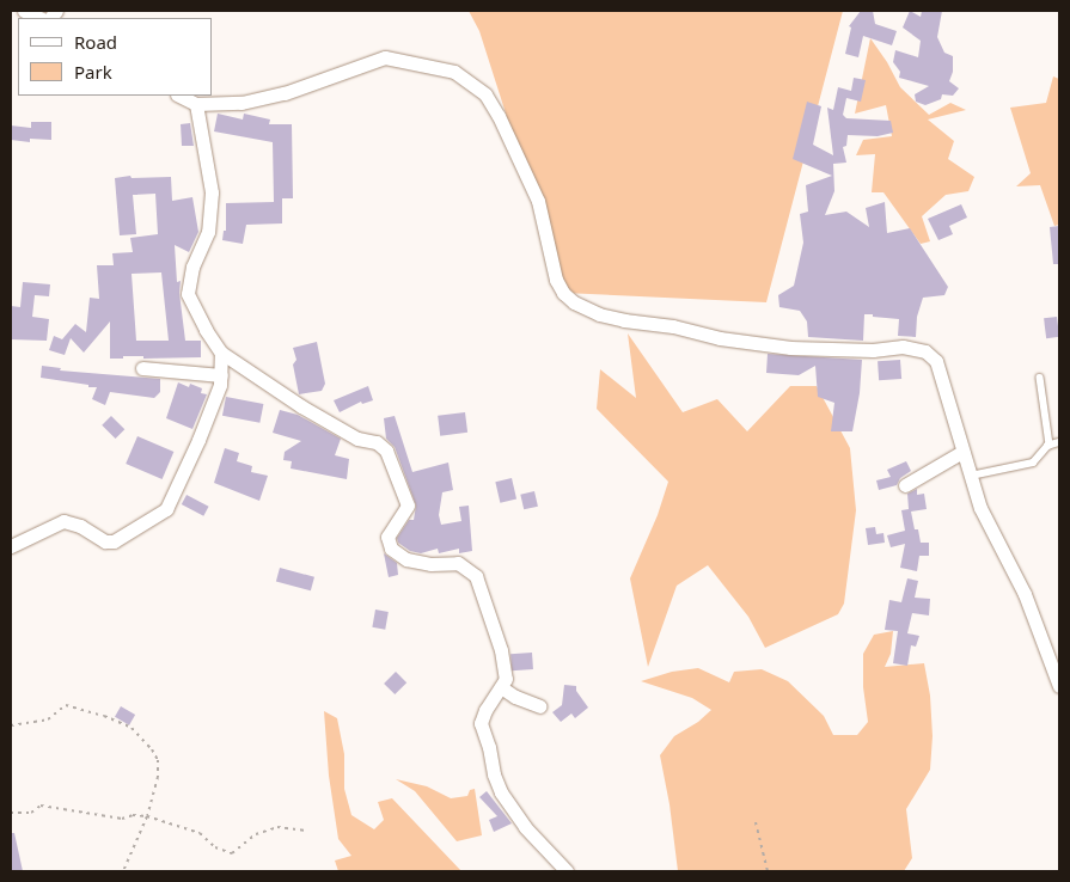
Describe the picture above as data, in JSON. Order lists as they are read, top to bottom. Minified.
{"legend":["Road","Park"]}
